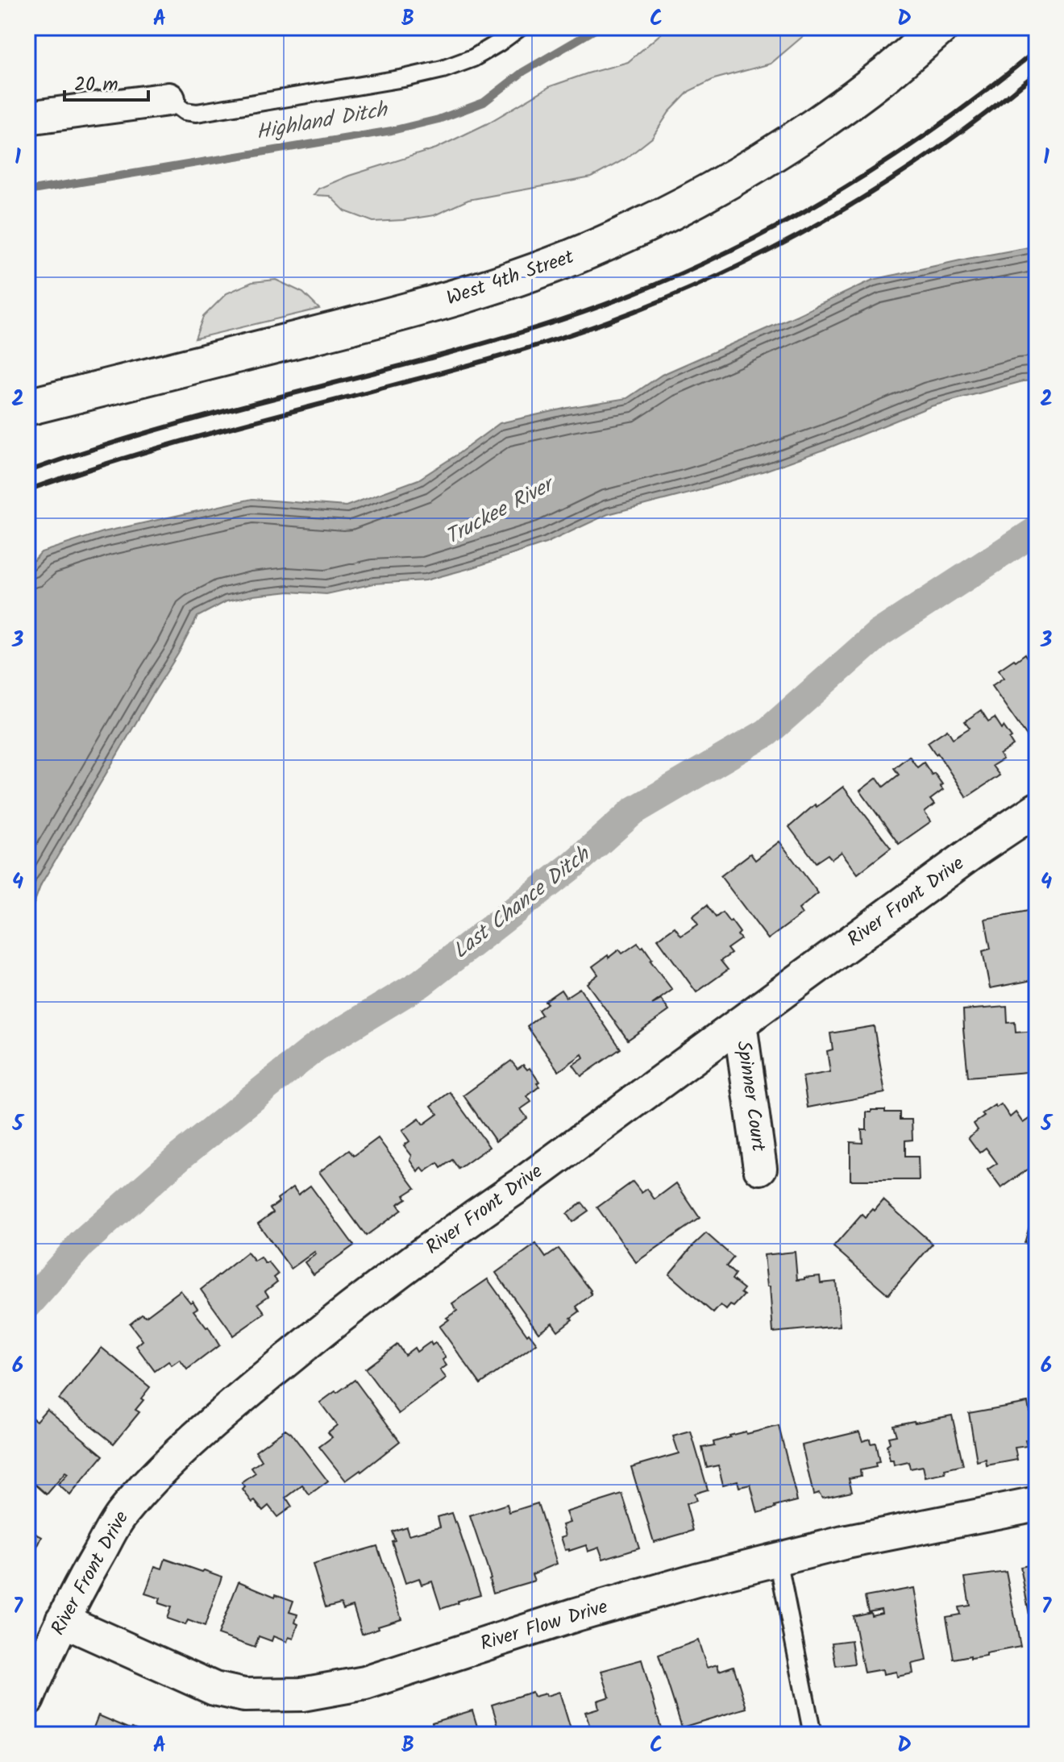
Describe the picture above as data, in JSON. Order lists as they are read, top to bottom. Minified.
{"streets":{"main road":["West 4th Street"],"street":["River Front Drive","Spinner Court","River Flow Drive"]},"crossings":[["River Front Drive","Spinner Court"],["River Front Drive","River Flow Drive"]],"water":["Highland Ditch","Truckee River","Last Chance Ditch"],"scale_bar":"20 m","grid":{"columns":["A","B","C","D"],"rows":["1","2","3","4","5","6","7"]}}
